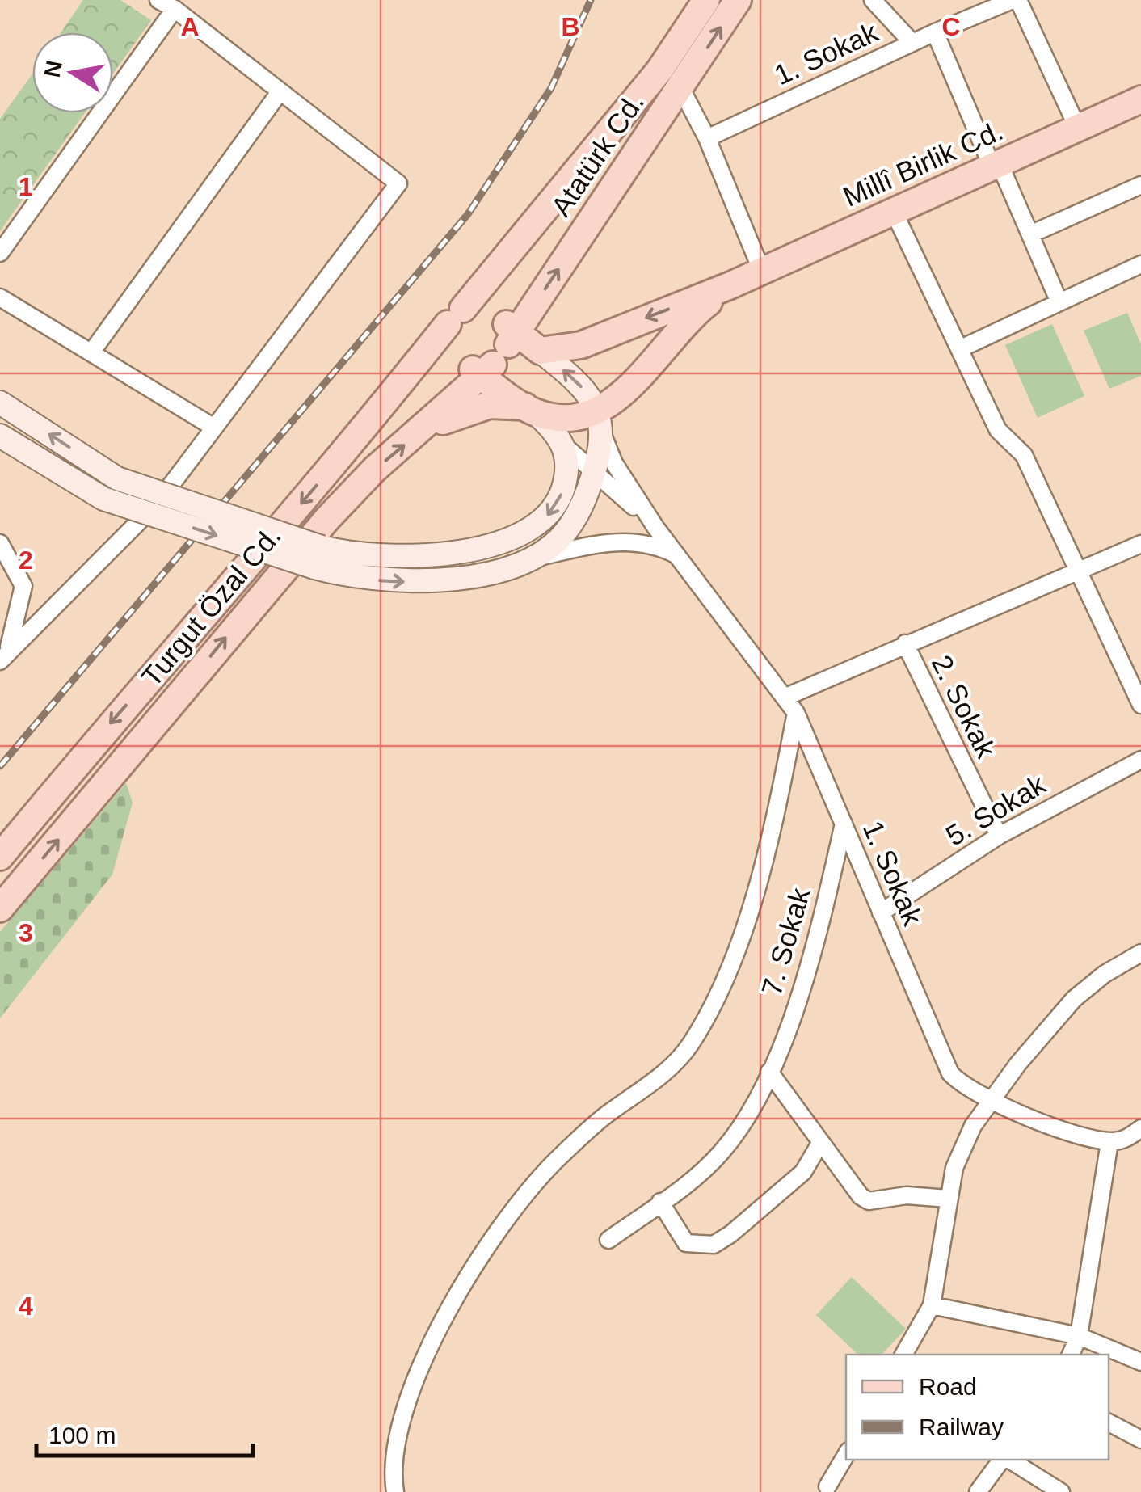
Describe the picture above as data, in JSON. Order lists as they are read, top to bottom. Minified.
{"streets":{"main road":["Atatürk Cd.","Millî Birlik Cd.","Turgut Özal Cd."],"street":["1. Sokak","2. Sokak","5. Sokak","7. Sokak"]},"crossings":[["1. Sokak","5. Sokak"],["1. Sokak","7. Sokak"],["Atatürk Cd.","Turgut Özal Cd."],["2. Sokak","5. Sokak"]],"legend":["Road","Railway"],"scale_bar":"100 m","north":"left","grid":{"columns":["A","B","C"],"rows":["1","2","3","4"]}}
